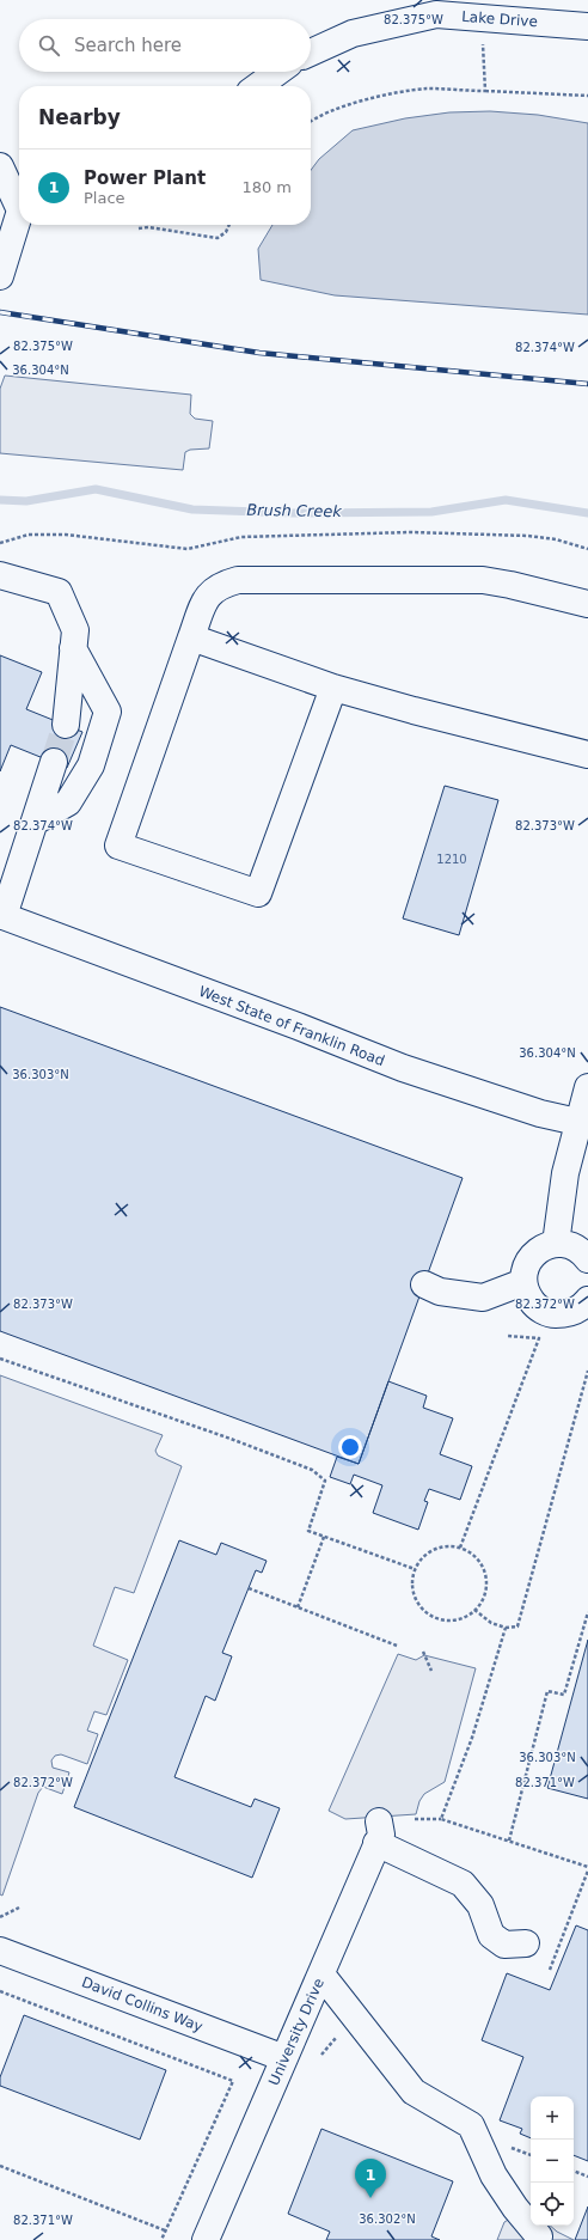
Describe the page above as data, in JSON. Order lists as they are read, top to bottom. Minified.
{"streets":{"main road":["Lake Drive","West State of Franklin Road","David Collins Way","University Drive"]},"crossings":[["David Collins Way","University Drive"]],"water":["Brush Creek"],"house_numbers":["1210"],"page":{"search":"Search here","heading":"Nearby","list":[{"mark":"1","name":"Power Plant","note":"Place","value":"180 m"}],"map_buttons":["+","−"],"pins":"1"},"coordinates":["82.375°W","82.374°W","36.304°N","82.373°W","36.303°N","82.372°W","82.371°W","36.302°N"]}
